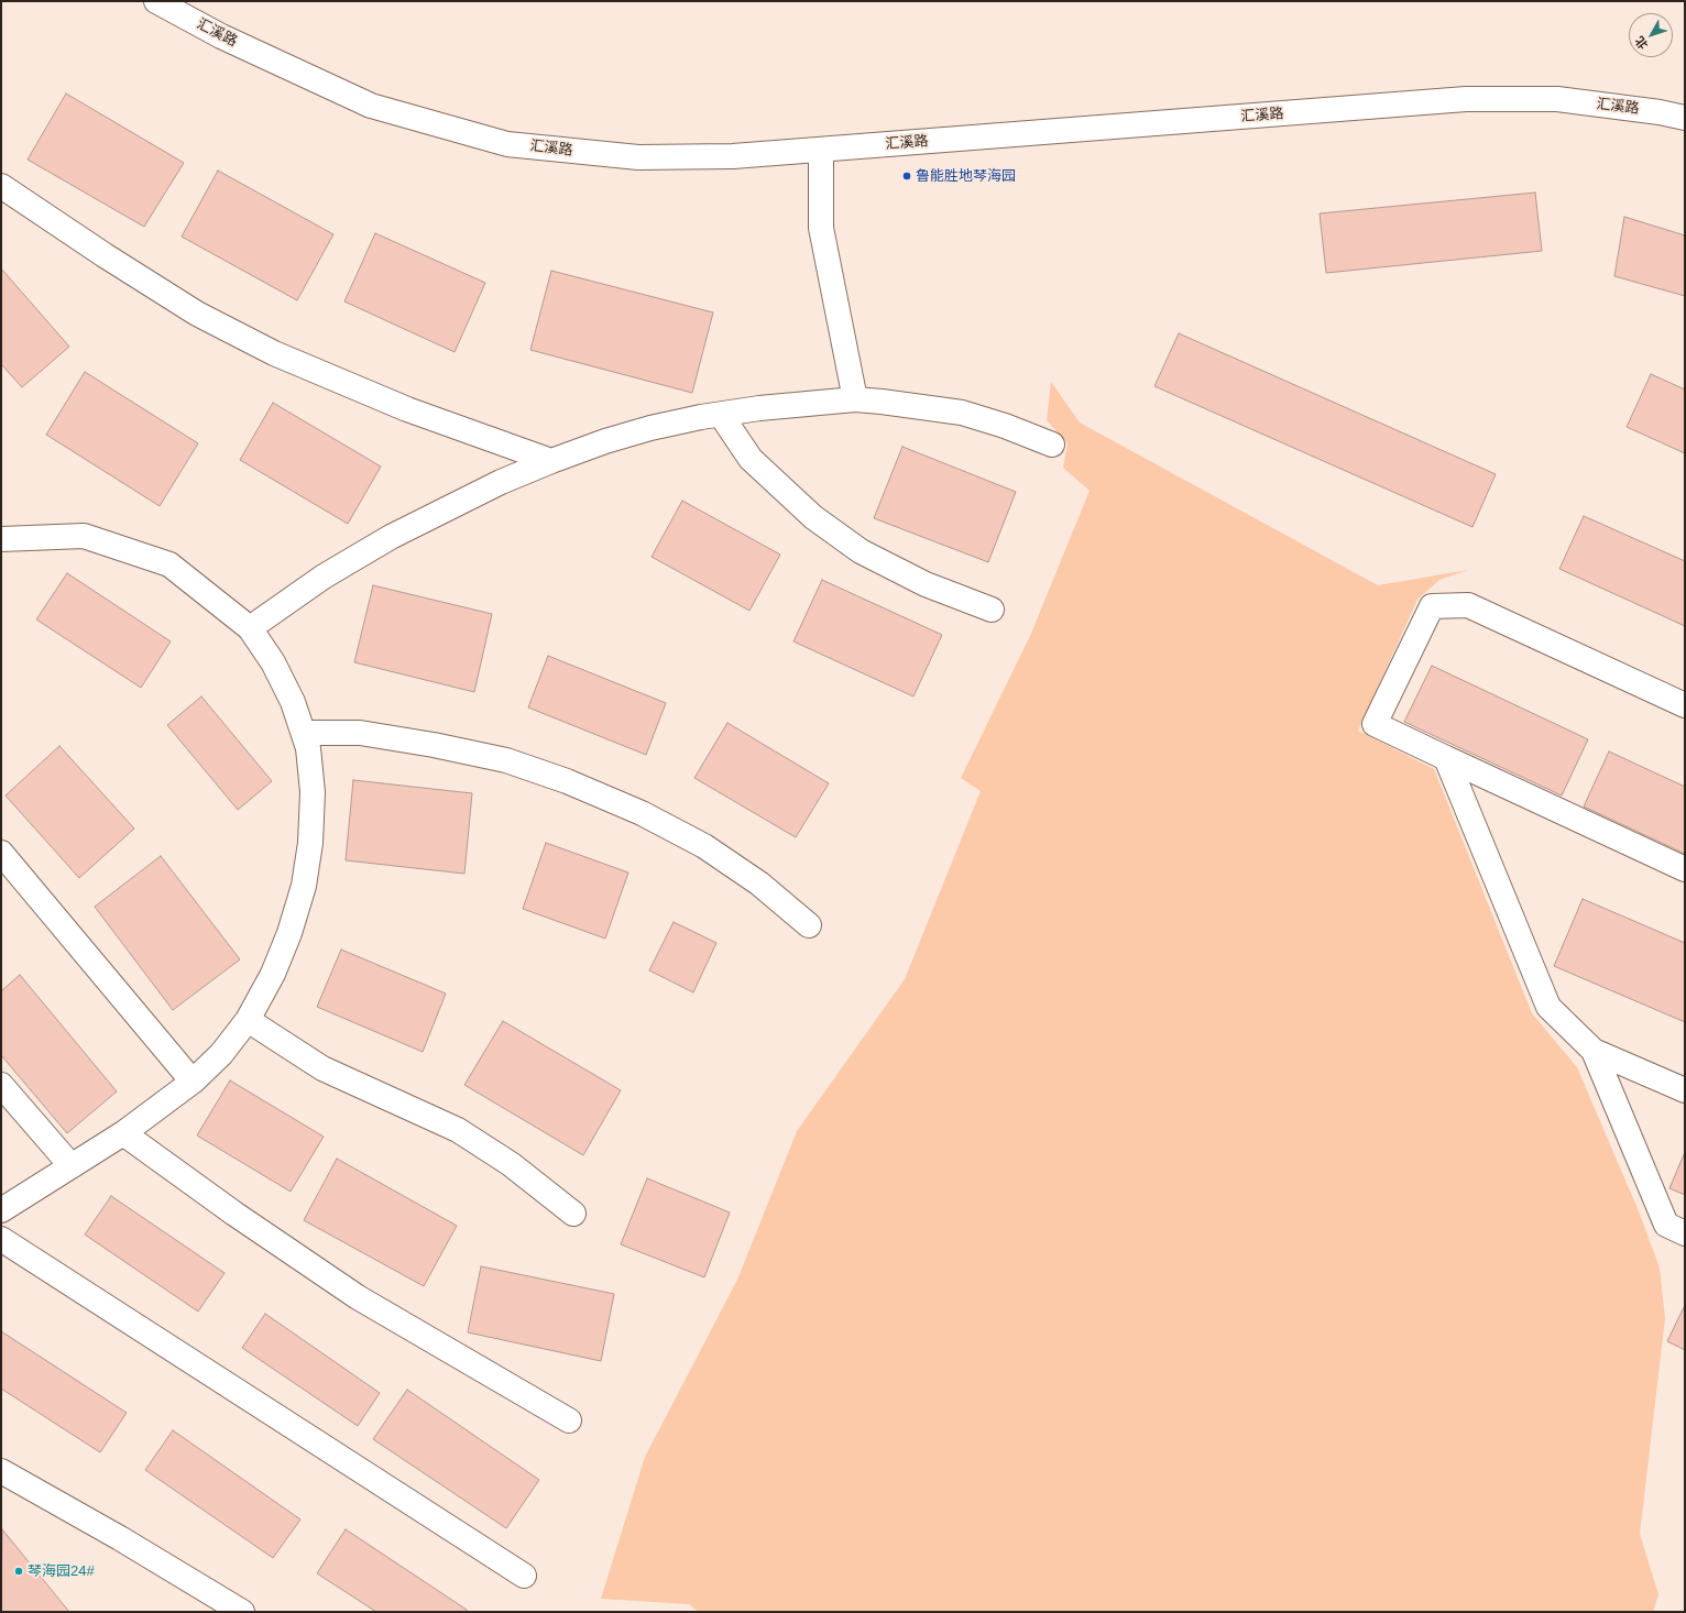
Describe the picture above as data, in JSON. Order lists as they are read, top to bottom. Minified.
{"streets":{"street":["汇溪路"]},"places":["鲁能胜地琴海园","琴海园24#"],"north":"bottom left"}
